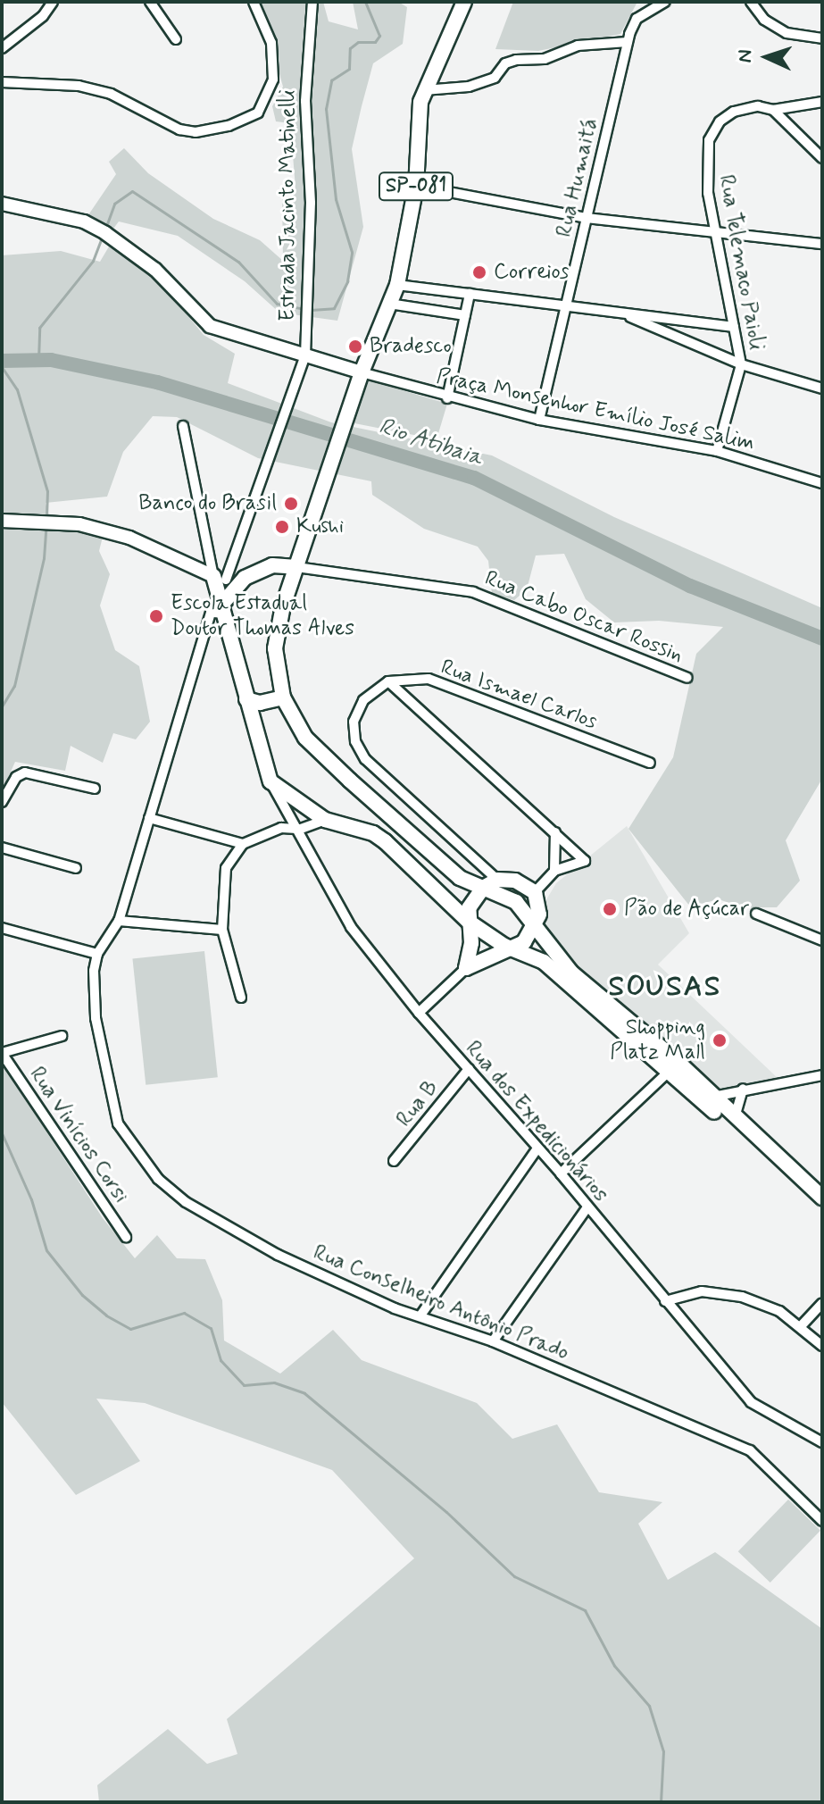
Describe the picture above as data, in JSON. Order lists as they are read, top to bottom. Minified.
{"streets":{"main road":["SP-081"],"street":["Rua Humaitá","Estrada Jacinto Matinelli","Rua Telemaco Paioli","Praça Monsenhor Emílio José Salim","Rua Cabo Oscar Rossin","Rua Ismael Carlos","Rua B","Rua dos Expedicionários","Rua Vinícios Corsi","Rua Conselheiro Antônio Prado"]},"crossings":[["Rua Humaitá","Praça Monsenhor Emílio José Salim"],["SP-081","Praça Monsenhor Emílio José Salim"],["Rua Telemaco Paioli","Praça Monsenhor Emílio José Salim"],["Rua B","Rua dos Expedicionários"]],"districts":["SOUSAS"],"water":["Rio Atibaia"],"places":["Correios","Bradesco","Banco do Brasil","Kushi","Escola Estadual Doutor Thomas Alves","Pão de Açúcar","Shopping Platz Mall"],"north":"left"}
